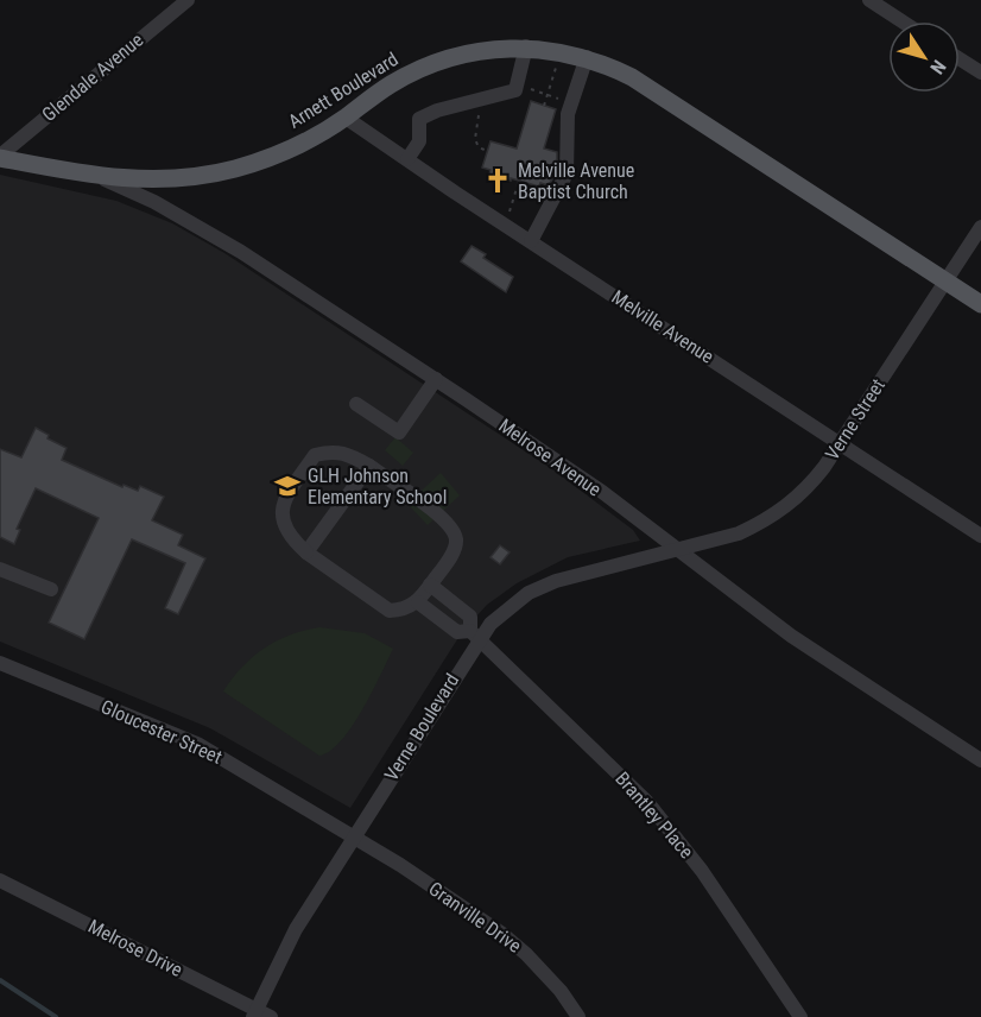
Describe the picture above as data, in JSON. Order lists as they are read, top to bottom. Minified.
{"streets":{"main road":["Arnett Boulevard"],"street":["Glendale Avenue","Melville Avenue","Verne Street","Melrose Avenue","Verne Boulevard","Gloucester Street","Brantley Place","Granville Drive","Melrose Drive"]},"crossings":[["Glendale Avenue","Arnett Boulevard"],["Arnett Boulevard","Melville Avenue"],["Arnett Boulevard","Verne Street"],["Arnett Boulevard","Melrose Avenue"],["Melville Avenue","Verne Street"],["Verne Street","Melrose Avenue"],["Verne Street","Verne Boulevard"],["Melrose Avenue","Verne Boulevard"],["Verne Boulevard","Gloucester Street"],["Verne Boulevard","Brantley Place"],["Verne Boulevard","Granville Drive"],["Verne Boulevard","Melrose Drive"],["Gloucester Street","Granville Drive"]],"places":{"church":["Melville Avenue Baptist Church"],"school or university":["GLH Johnson Elementary School"]},"north":"bottom right"}
